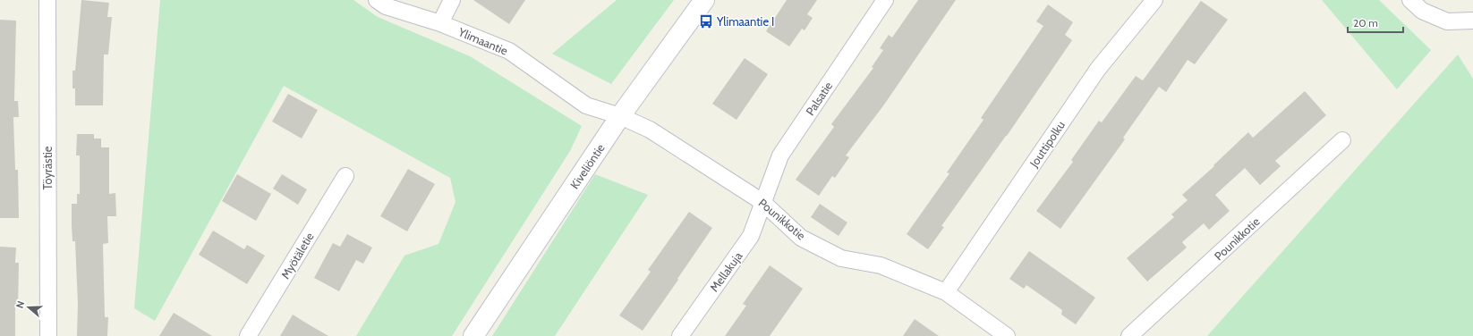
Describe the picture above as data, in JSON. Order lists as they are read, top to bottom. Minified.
{"streets":{"street":["Ylimaantie","Palsatie","Jouttipolku","Kiveliöntie","Töyrästie","Pounikkotie","Myötäletie","Mellakuja"]},"crossings":[["Ylimaantie","Kiveliöntie"],["Ylimaantie","Pounikkotie"],["Palsatie","Pounikkotie"],["Palsatie","Mellakuja"],["Jouttipolku","Pounikkotie"],["Kiveliöntie","Pounikkotie"],["Pounikkotie","Mellakuja"]],"places":{"bus stop":["Ylimaantie I"]},"scale_bar":"20 m","north":"left"}
